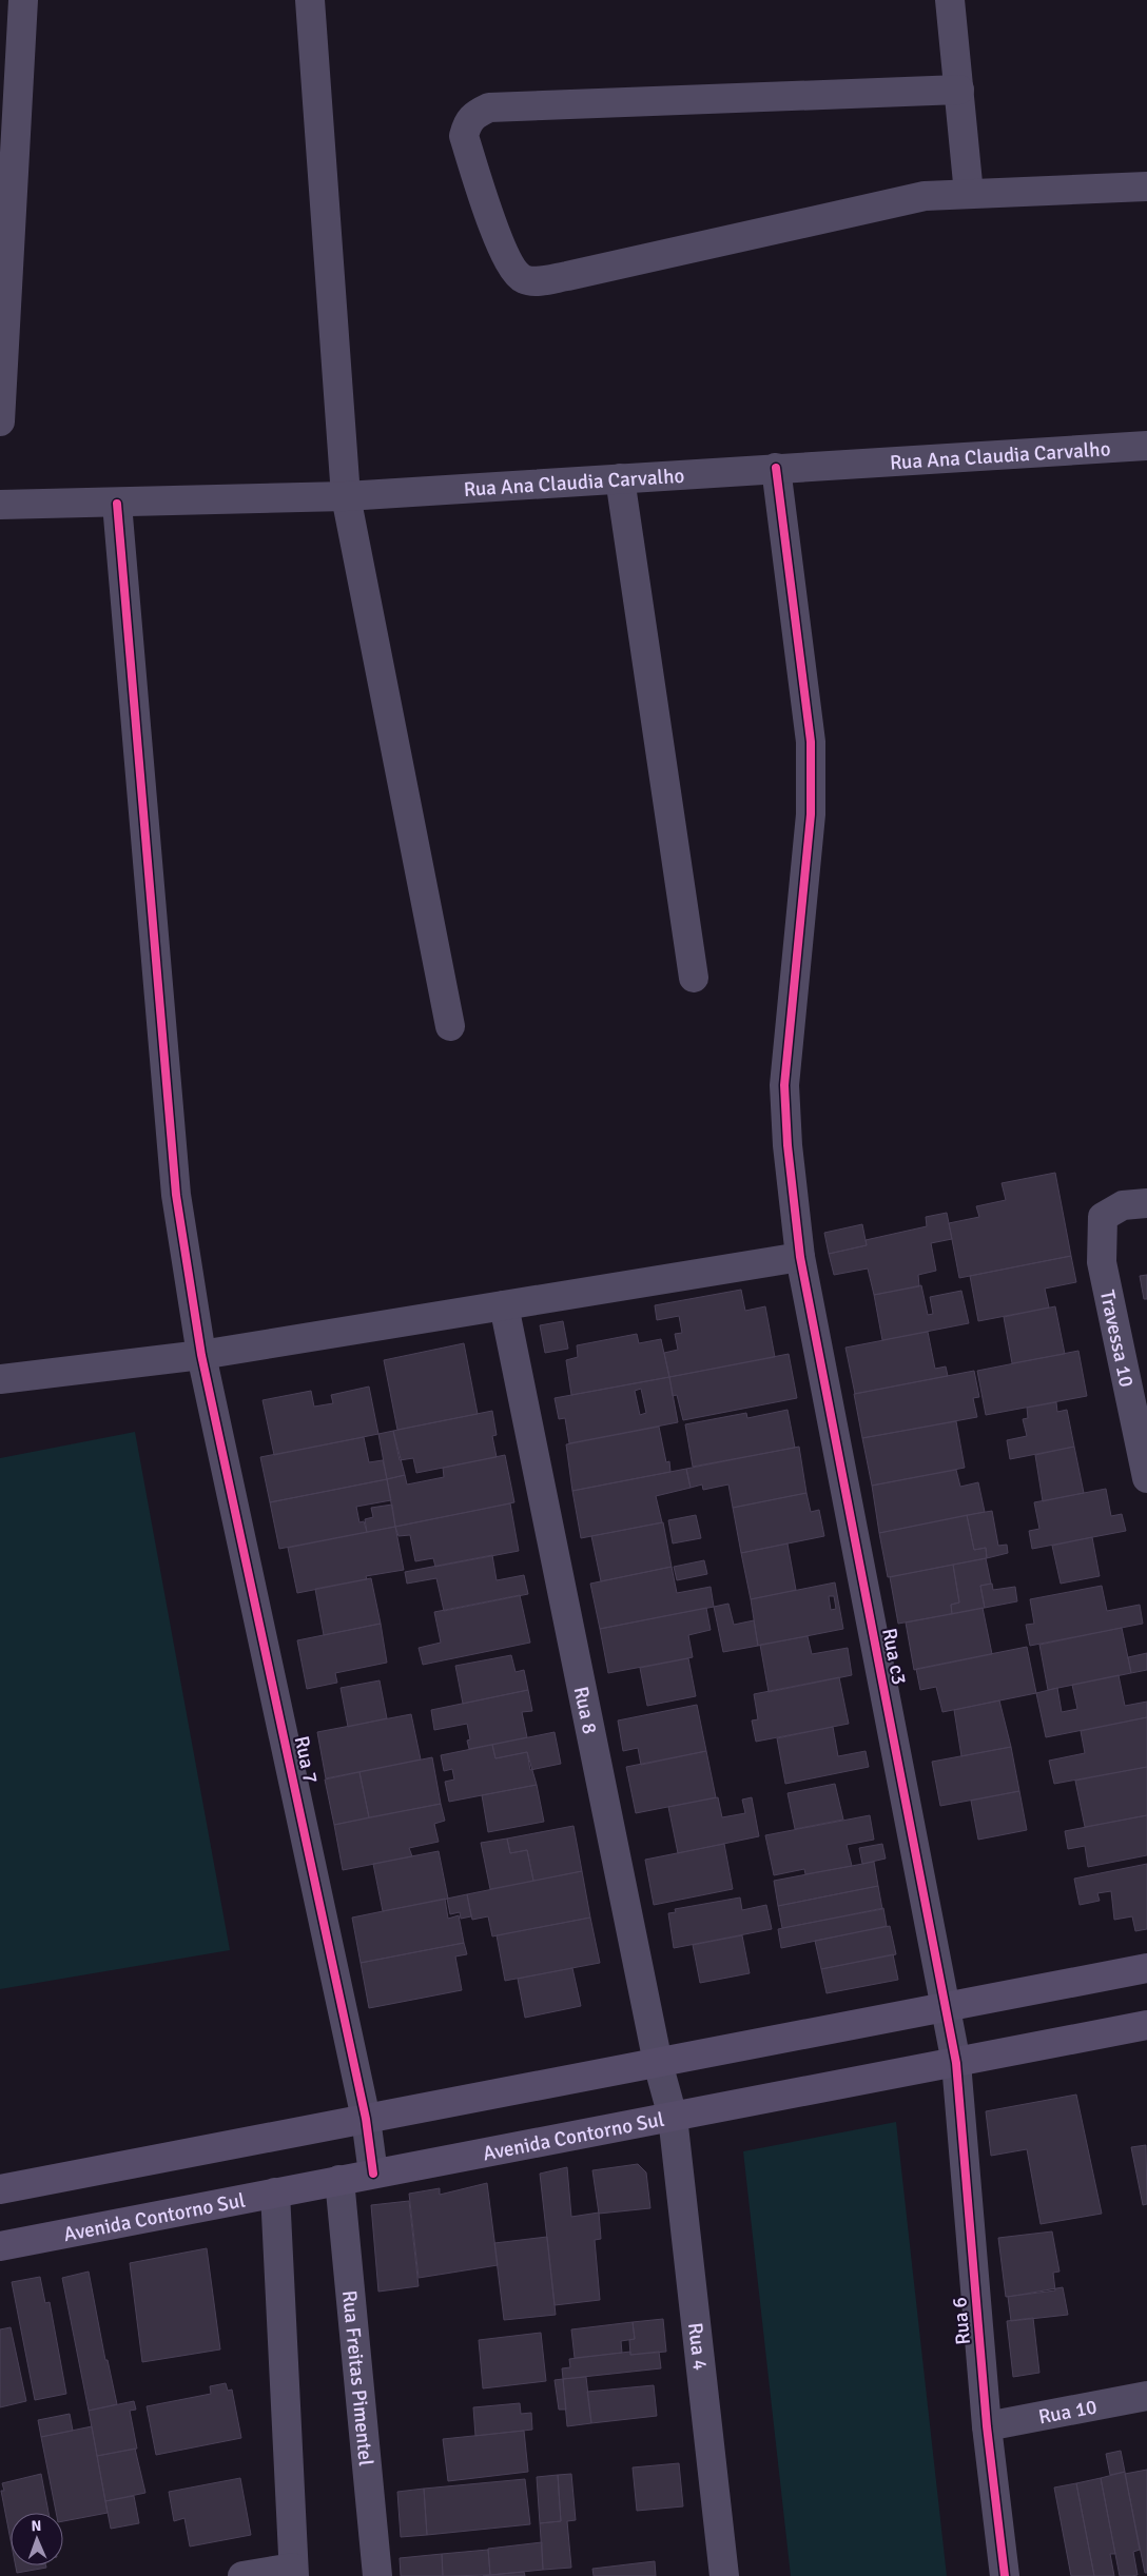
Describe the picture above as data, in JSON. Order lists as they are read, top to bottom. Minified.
{"streets":{"street":["Rua Ana Claudia Carvalho","Travessa 10","Rua c3","Rua 8","Rua 7","Avenida Contorno Sul","Rua 6","Rua 4","Rua Freitas Pimentel","Rua 10"]},"crossings":[["Rua Ana Claudia Carvalho","Rua c3"],["Rua Ana Claudia Carvalho","Rua 7"],["Rua c3","Avenida Contorno Sul"],["Rua c3","Rua 6"],["Rua 8","Avenida Contorno Sul"],["Rua 8","Rua 4"],["Rua 7","Avenida Contorno Sul"],["Avenida Contorno Sul","Rua 6"],["Avenida Contorno Sul","Rua 4"],["Avenida Contorno Sul","Rua Freitas Pimentel"],["Rua 6","Rua 10"]],"north":"top"}
